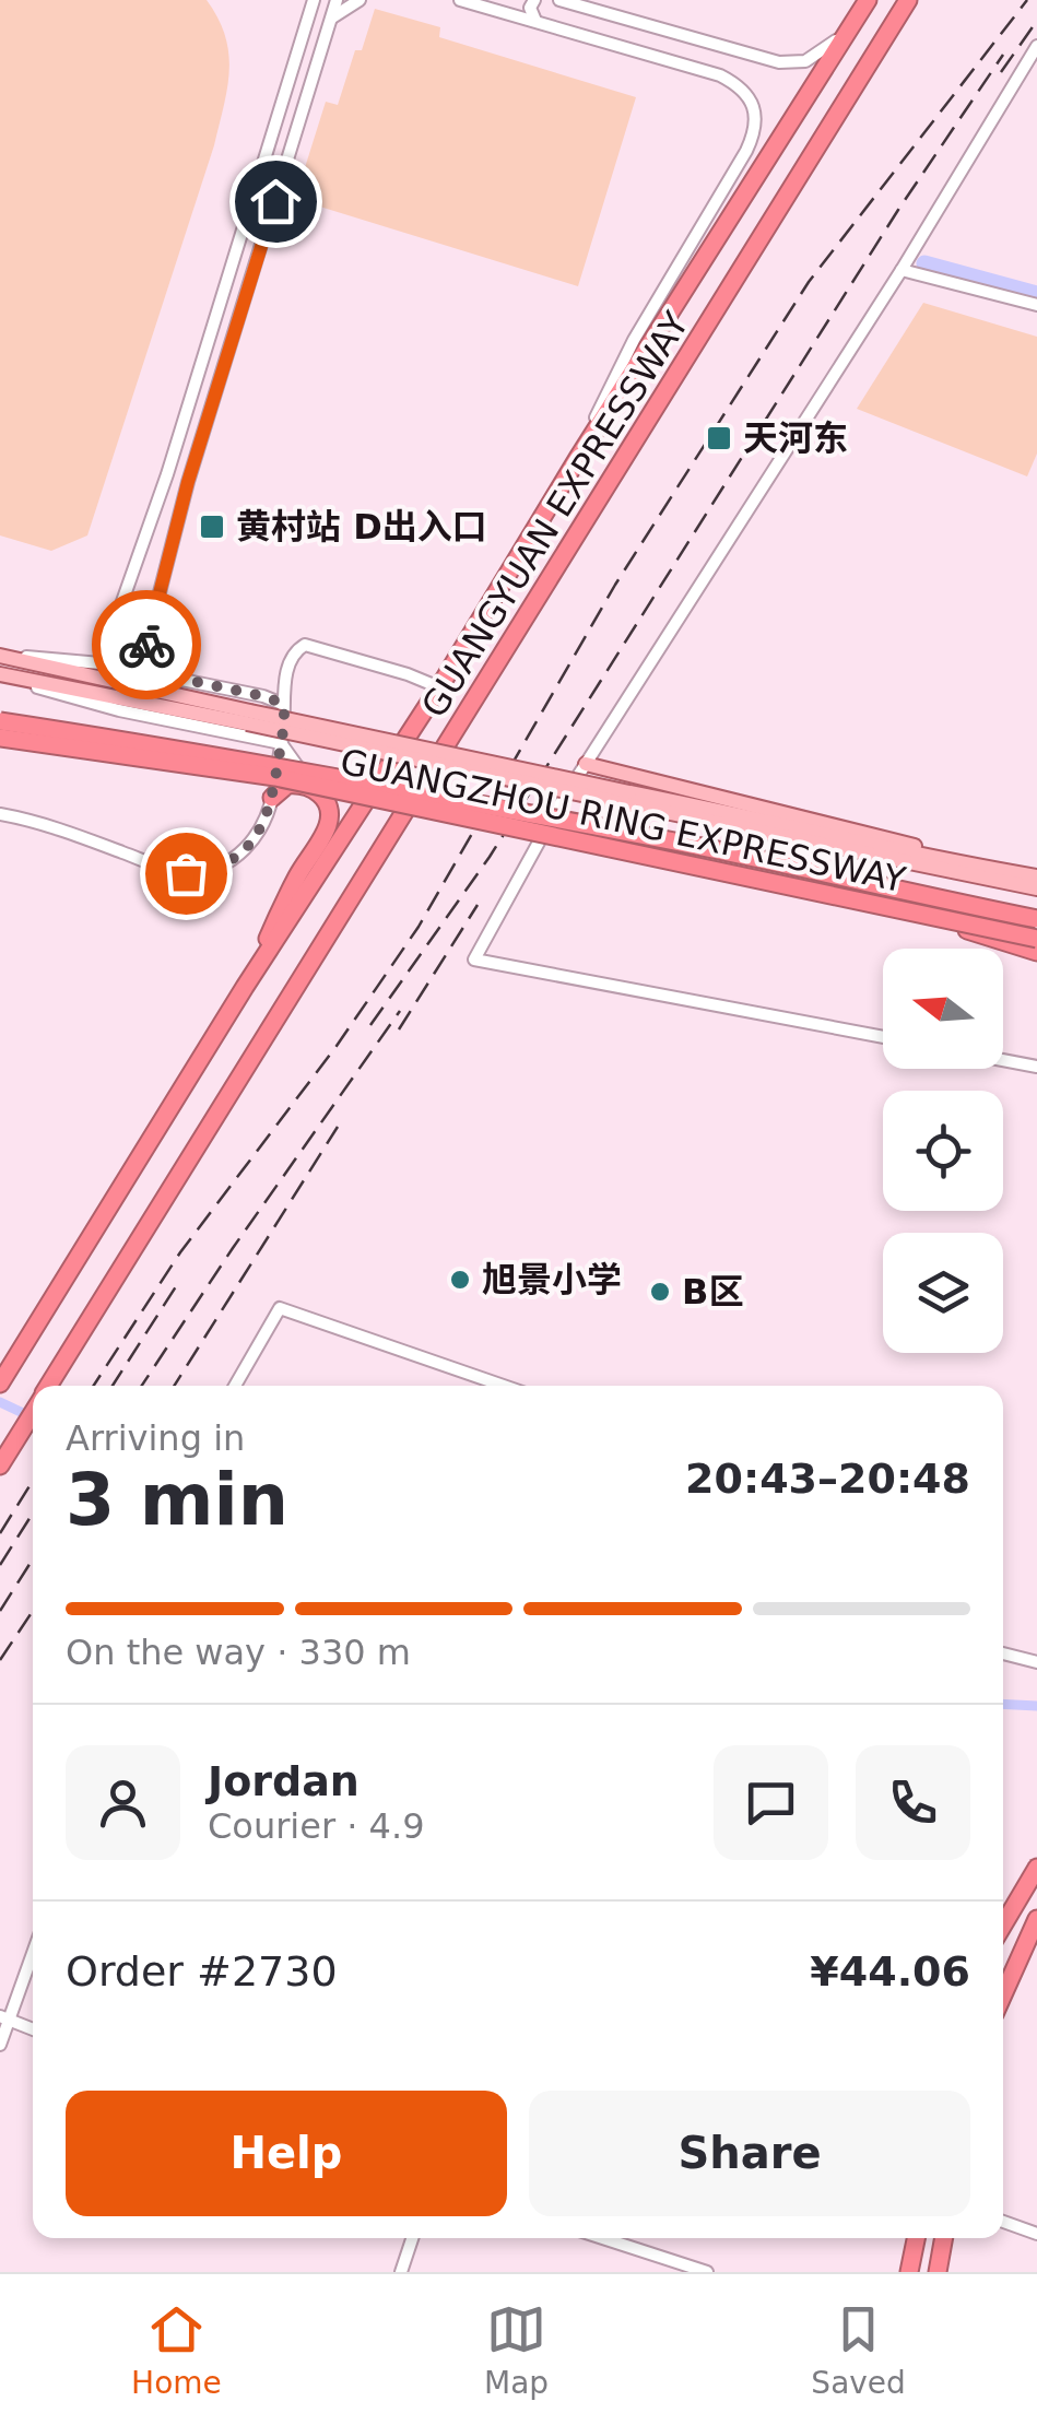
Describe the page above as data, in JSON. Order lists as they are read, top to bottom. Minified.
{"streets":{"highway":["GUANGYUAN EXPRESSWAY","GUANGZHOU RING EXPRESSWAY"]},"places":{"transit":["天河东","黄村站 D出入口"],"other":["旭景小学","B区"]},"north":"left","page":{"heading":["3 min","Arriving in","20:43–20:48"],"panel":["Jordan","Courier · 4.9","Order #2730","¥44.06"],"bar":"On the way · 330 m","buttons":["Help","Share"],"tabs":["Home","Map","Saved"]}}
